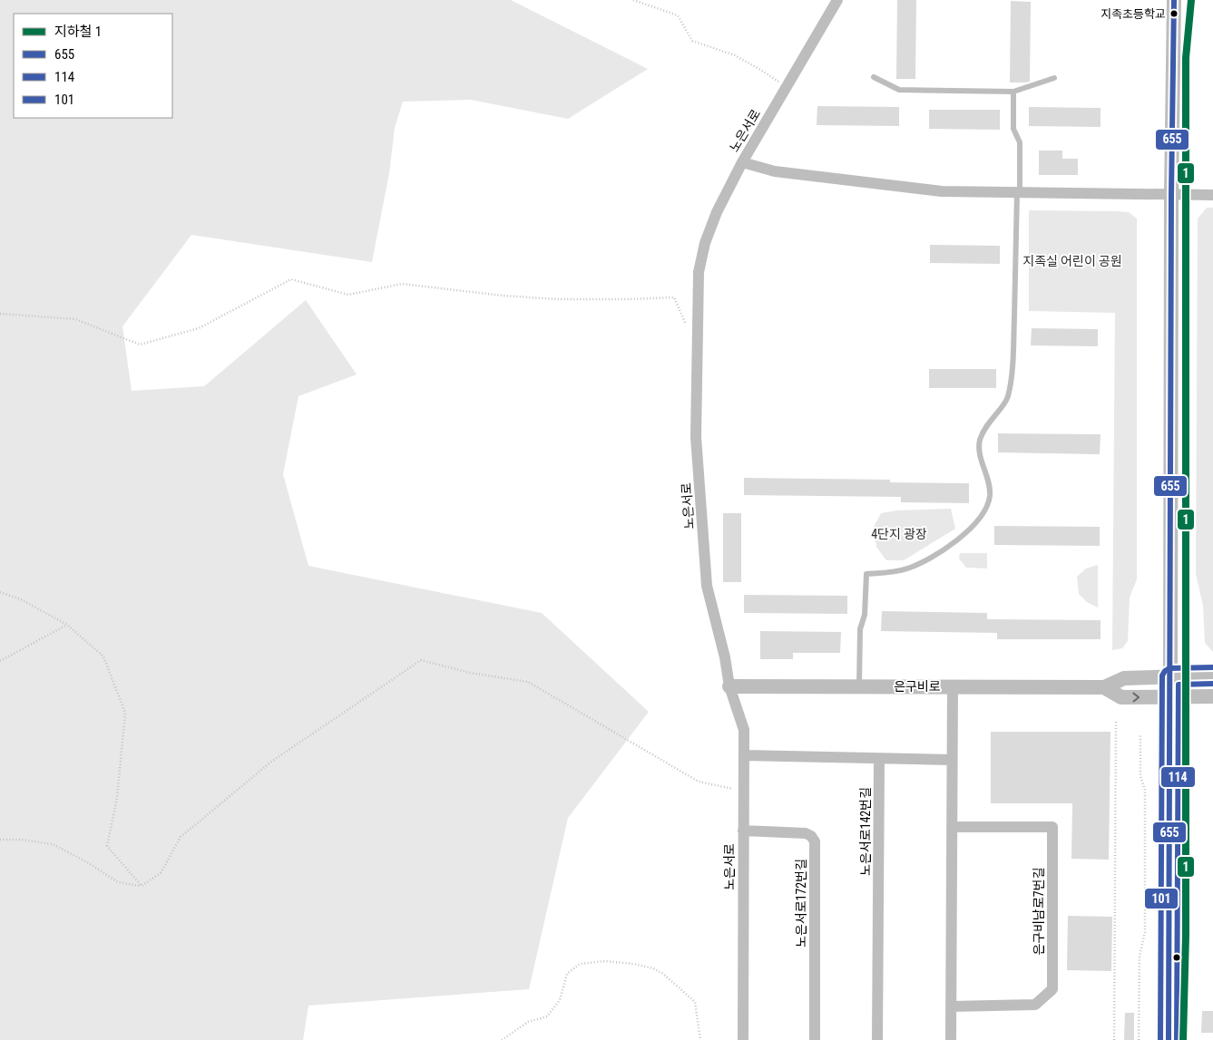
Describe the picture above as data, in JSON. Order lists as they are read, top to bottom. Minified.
{"streets":{"street":["노은서로","은구비로","노은서로142번길","노은서로172번길","은구비남로7번길"]},"crossings":[["노은서로","은구비로"],["노은서로","노은서로172번길"]],"parks":["지족실 어린이 공원","4단지 광장"],"places":["지족초등학교"],"lines":["metro line 1","transit line 655","transit line 101","transit line 114"],"legend":["지하철 1","655","114","101"]}
